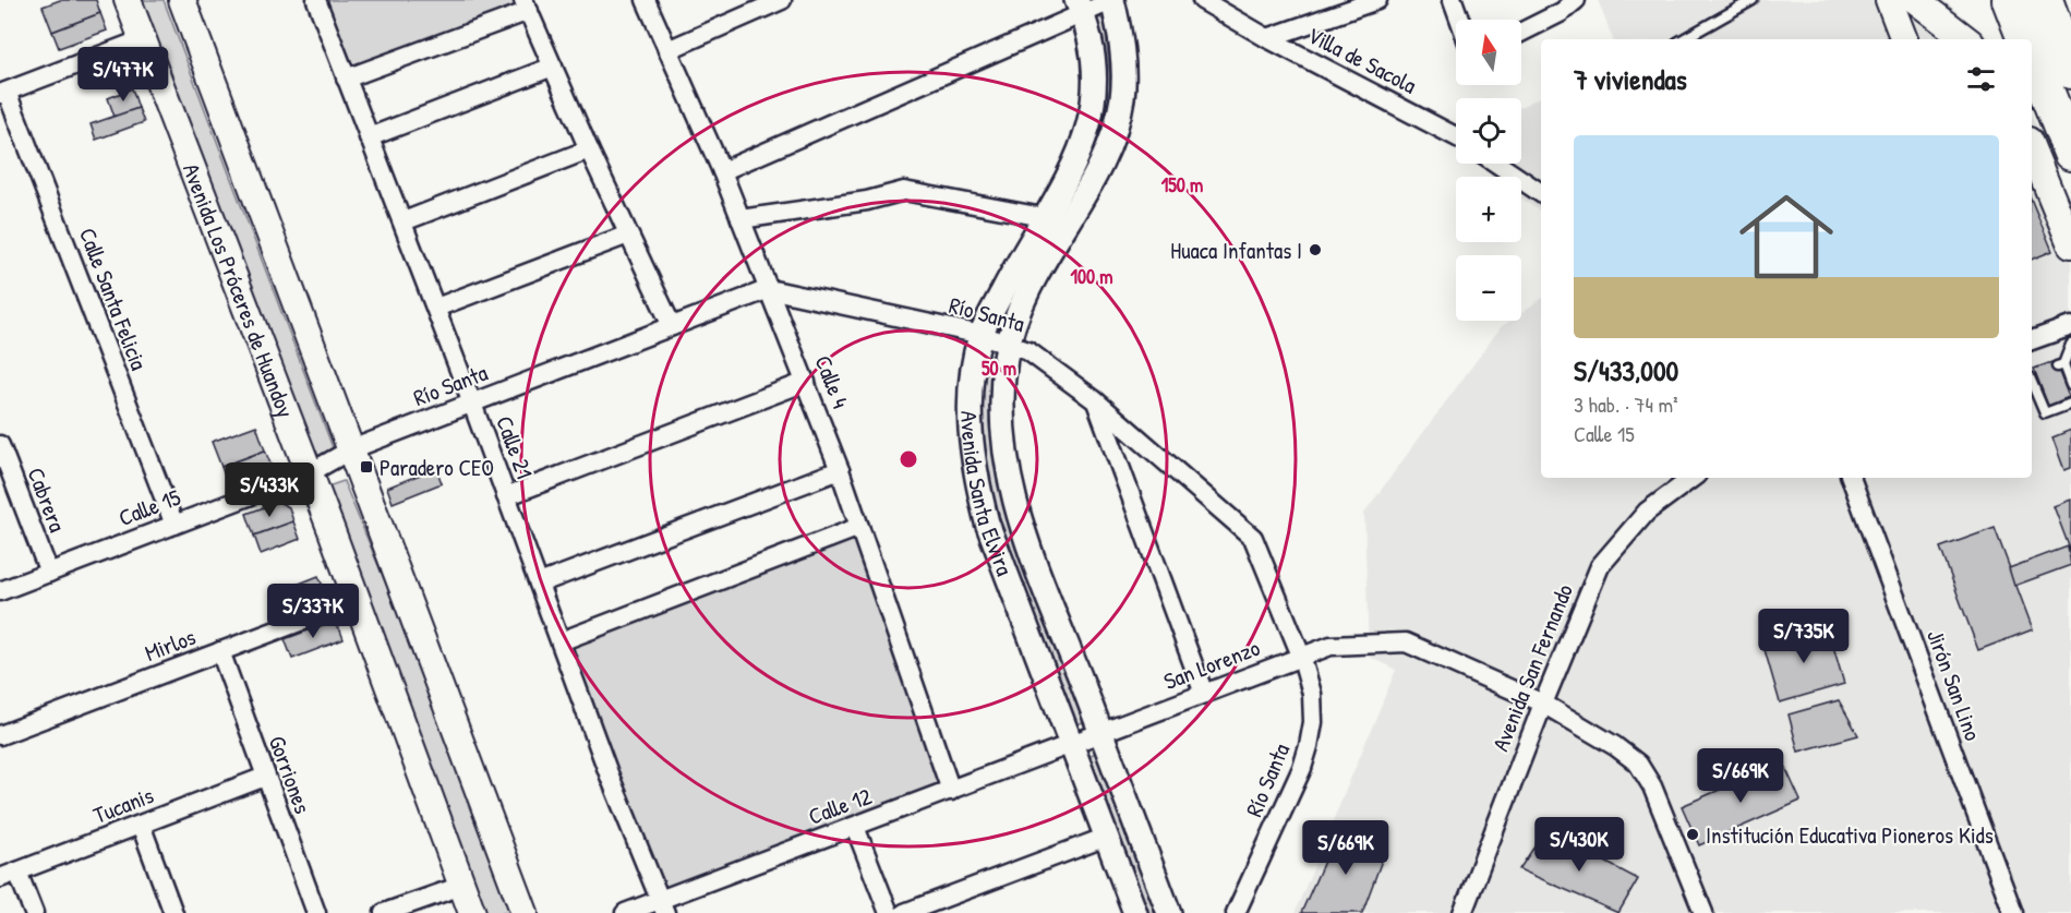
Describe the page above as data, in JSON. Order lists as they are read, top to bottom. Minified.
{"streets":{"main road":["Avenida Los Próceres de Huandoy"],"street":["Villa de Sacola","Calle Santa Felicia","Río Santa","Calle 4","Calle 21","Avenida Santa Elvira","Cabrera","Calle 15","Mirlos","San Lorenzo","Avenida San Fernando","Jirón San Lino","Gorriones","Tucanis","Calle 12"]},"crossings":[["Avenida Los Próceres de Huandoy","Calle 15"],["Avenida Los Próceres de Huandoy","Mirlos"],["Calle Santa Felicia","Calle 15"],["Río Santa","Calle 4"],["Río Santa","Calle 21"],["Río Santa","Avenida Santa Elvira"],["Río Santa","Calle 15"],["Río Santa","San Lorenzo"],["Calle 4","Calle 12"],["Calle 21","Calle 12"],["Avenida Santa Elvira","San Lorenzo"],["Avenida Santa Elvira","Calle 12"],["Cabrera","Calle 15"],["Mirlos","Gorriones"],["San Lorenzo","Avenida San Fernando"],["San Lorenzo","Calle 12"],["Gorriones","Tucanis"]],"places":{"other":["Huaca Infantas I","Institución Educativa Pioneros Kids"],"transit":["Paradero CEO"]},"north":"top","page":{"map_buttons":["+","−"],"heading":"7 viviendas","price":["S/477K","S/433K","S/337K","S/735K","S/669K","S/430K","S/669K"],"list":[{"name":"S/433,000","note":"3 hab. · 74 m² · Calle 15"}]},"rings":["150 m","100 m","50 m"]}
